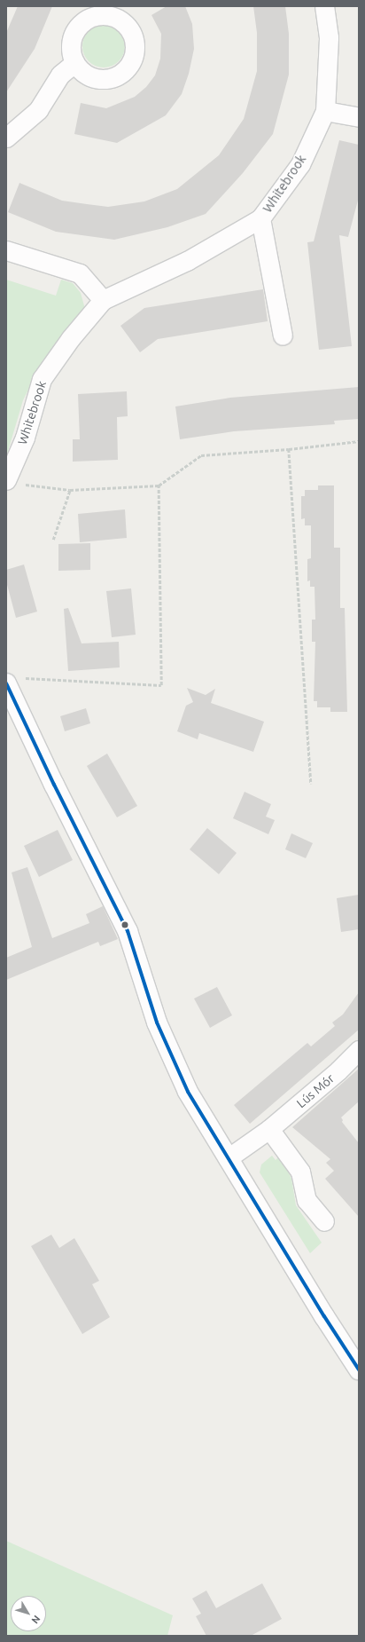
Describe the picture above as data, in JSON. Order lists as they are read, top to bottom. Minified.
{"streets":{"street":["Whitebrook","Lús Mór"]},"north":"bottom right"}
